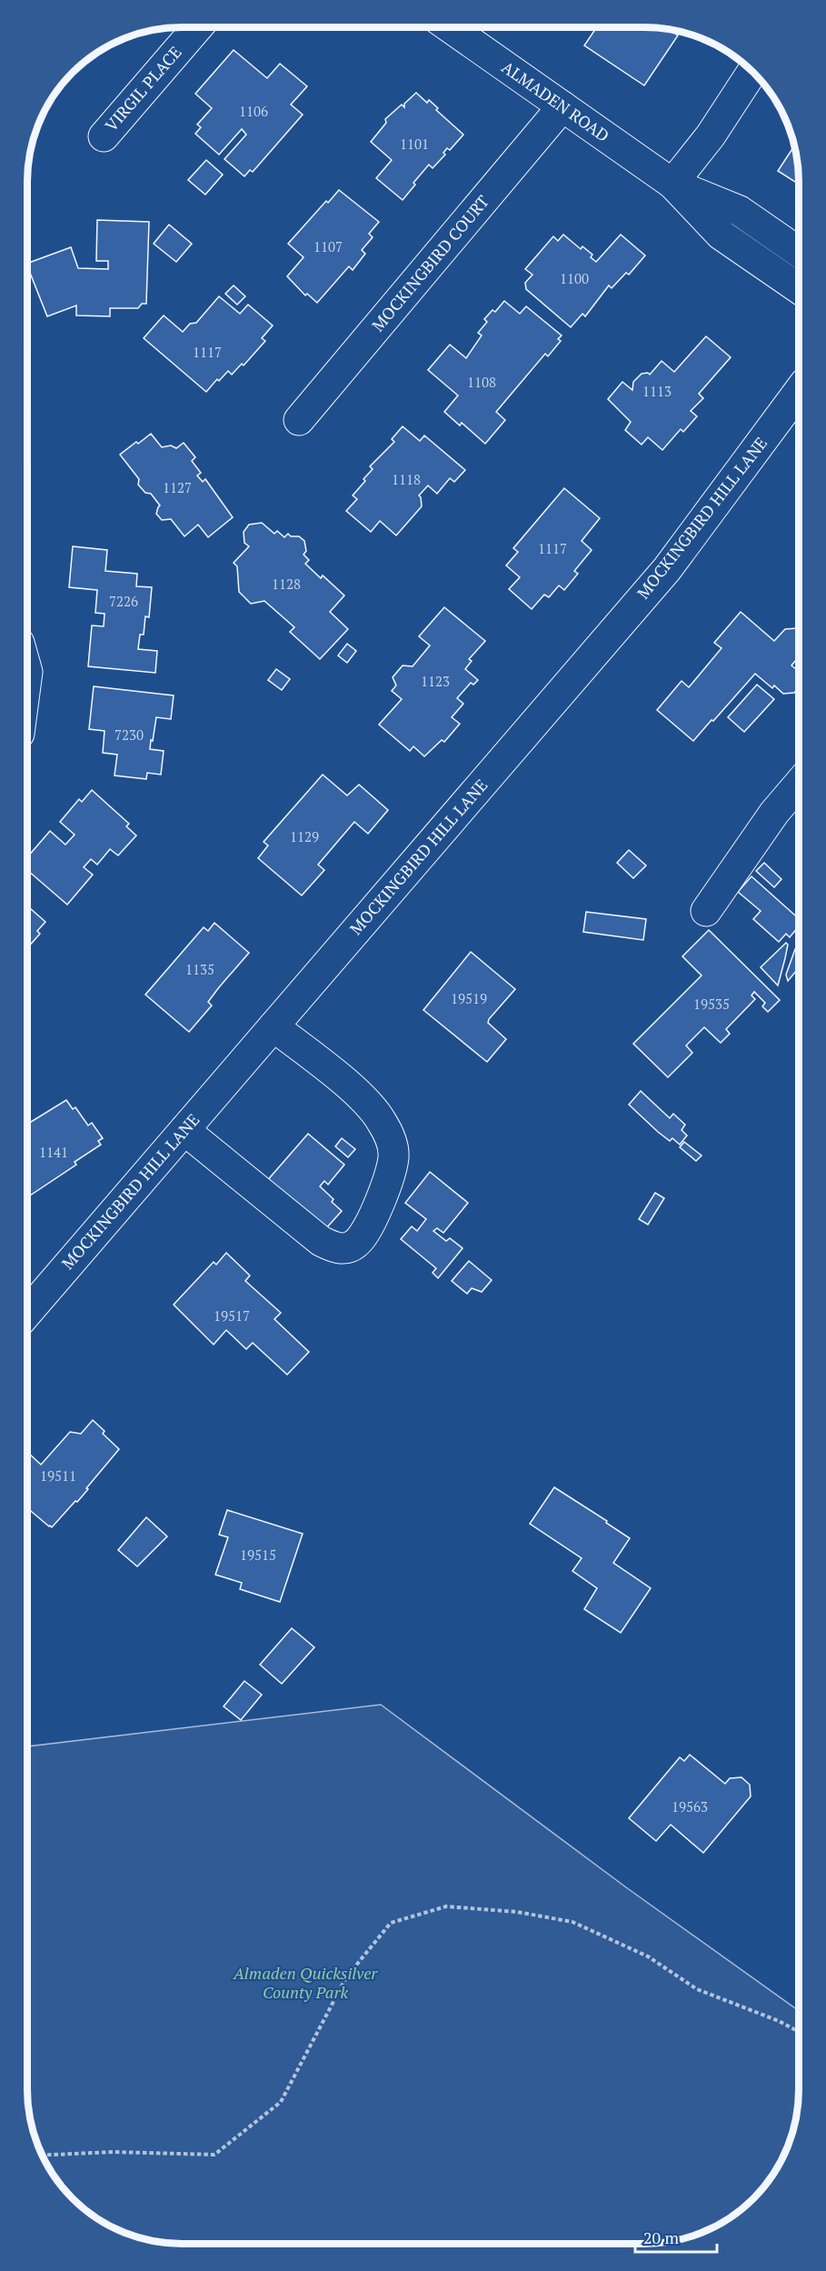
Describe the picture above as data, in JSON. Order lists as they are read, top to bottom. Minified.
{"streets":{"street":["VIRGIL PLACE","ALMADEN ROAD","MOCKINGBIRD COURT","MOCKINGBIRD HILL LANE"]},"crossings":[["ALMADEN ROAD","MOCKINGBIRD COURT"]],"parks":["Almaden Quicksilver County Park"],"house_numbers":["1106","1101","1107","1100","1117","1108","1113","1118","1127","1117","1128","7226","1123","7230","1129","1135","19519","19535","1141","19517","19511","19515","19563"],"scale_bar":"20 m"}
